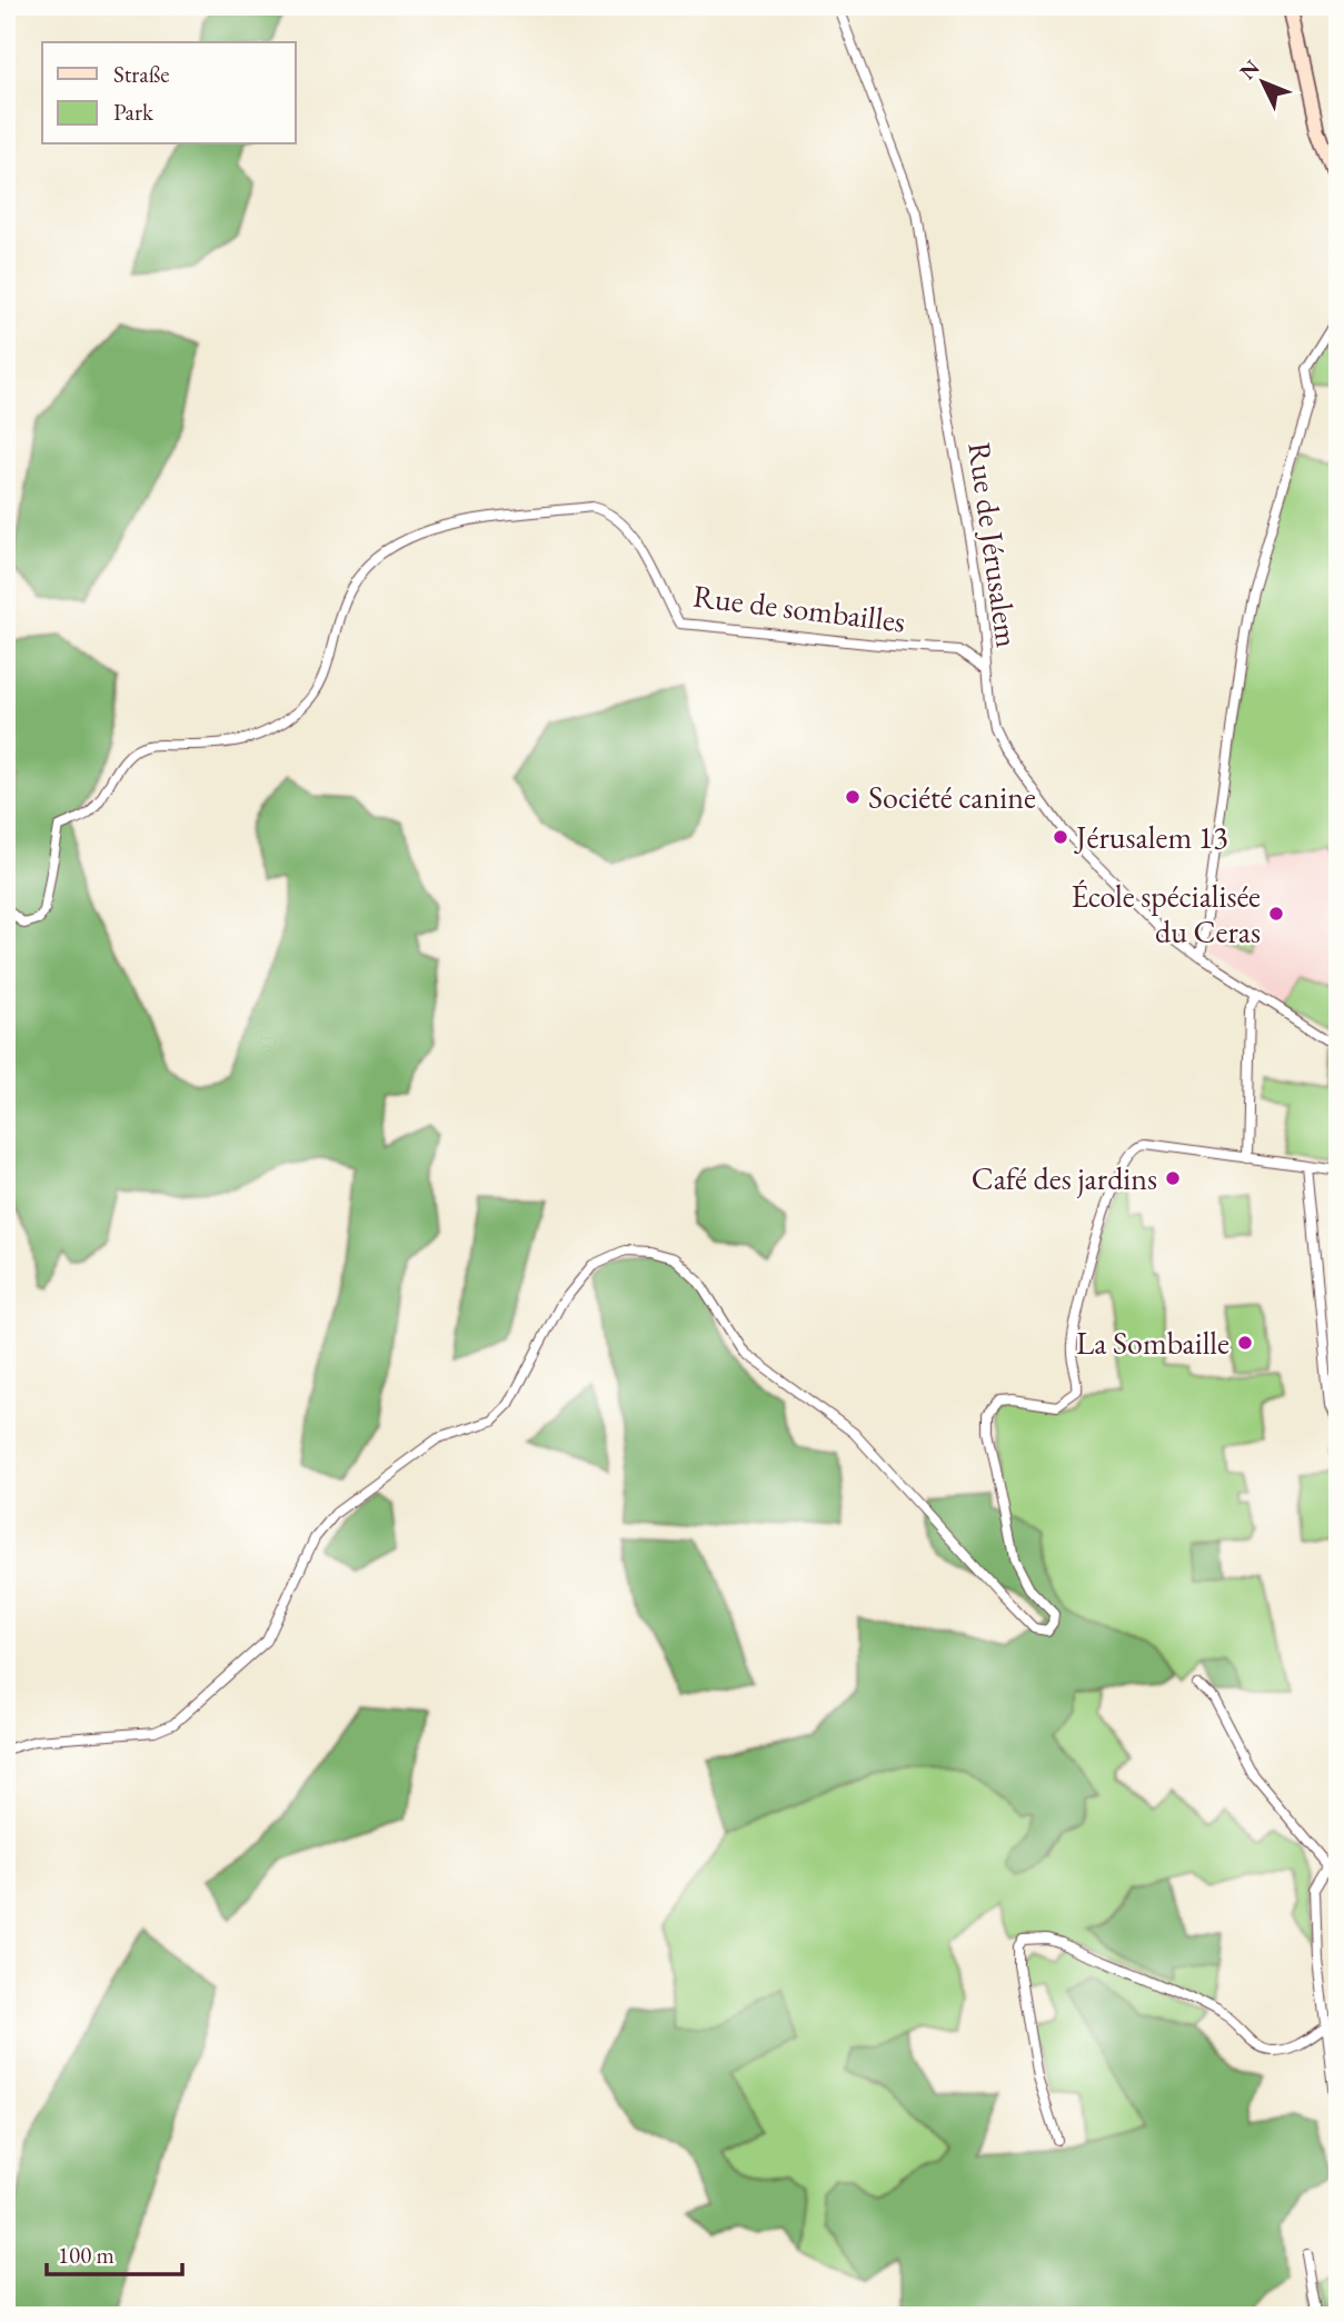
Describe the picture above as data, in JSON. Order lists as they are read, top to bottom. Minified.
{"streets":{"street":["Rue de Jérusalem","Rue de sombailles"]},"crossings":[["Rue de Jérusalem","Rue de sombailles"]],"places":["Société canine","Jérusalem 13","École spécialisée du Ceras","Café des jardins","La Sombaille"],"legend":["Straße","Park"],"scale_bar":"100 m","north":"top left"}
